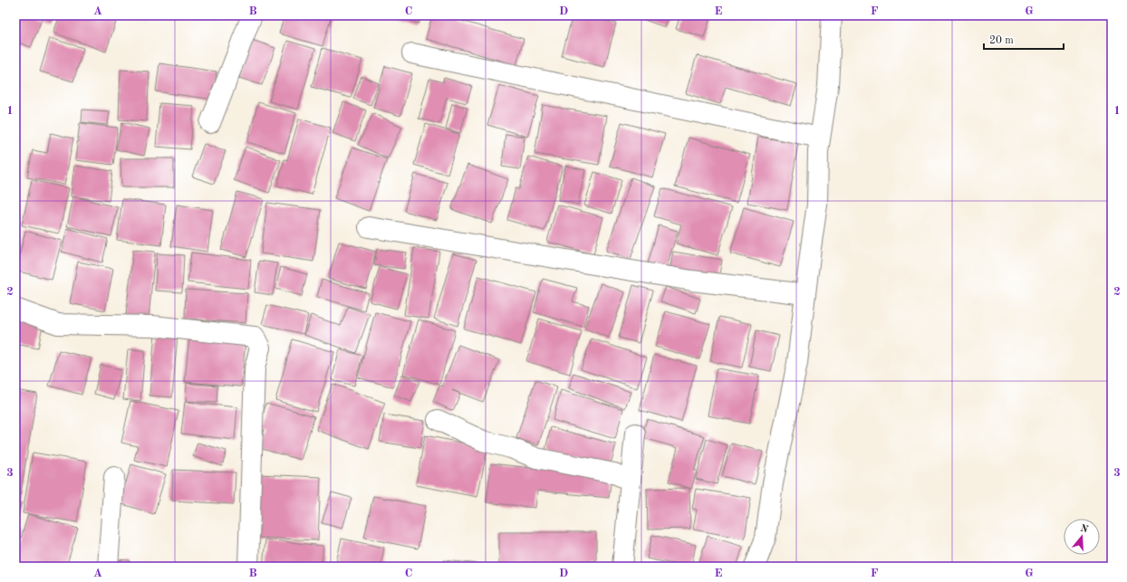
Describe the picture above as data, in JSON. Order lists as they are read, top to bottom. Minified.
{"scale_bar":"20 m","north":"top","grid":{"columns":["A","B","C","D","E","F","G"],"rows":["1","2","3"]}}
